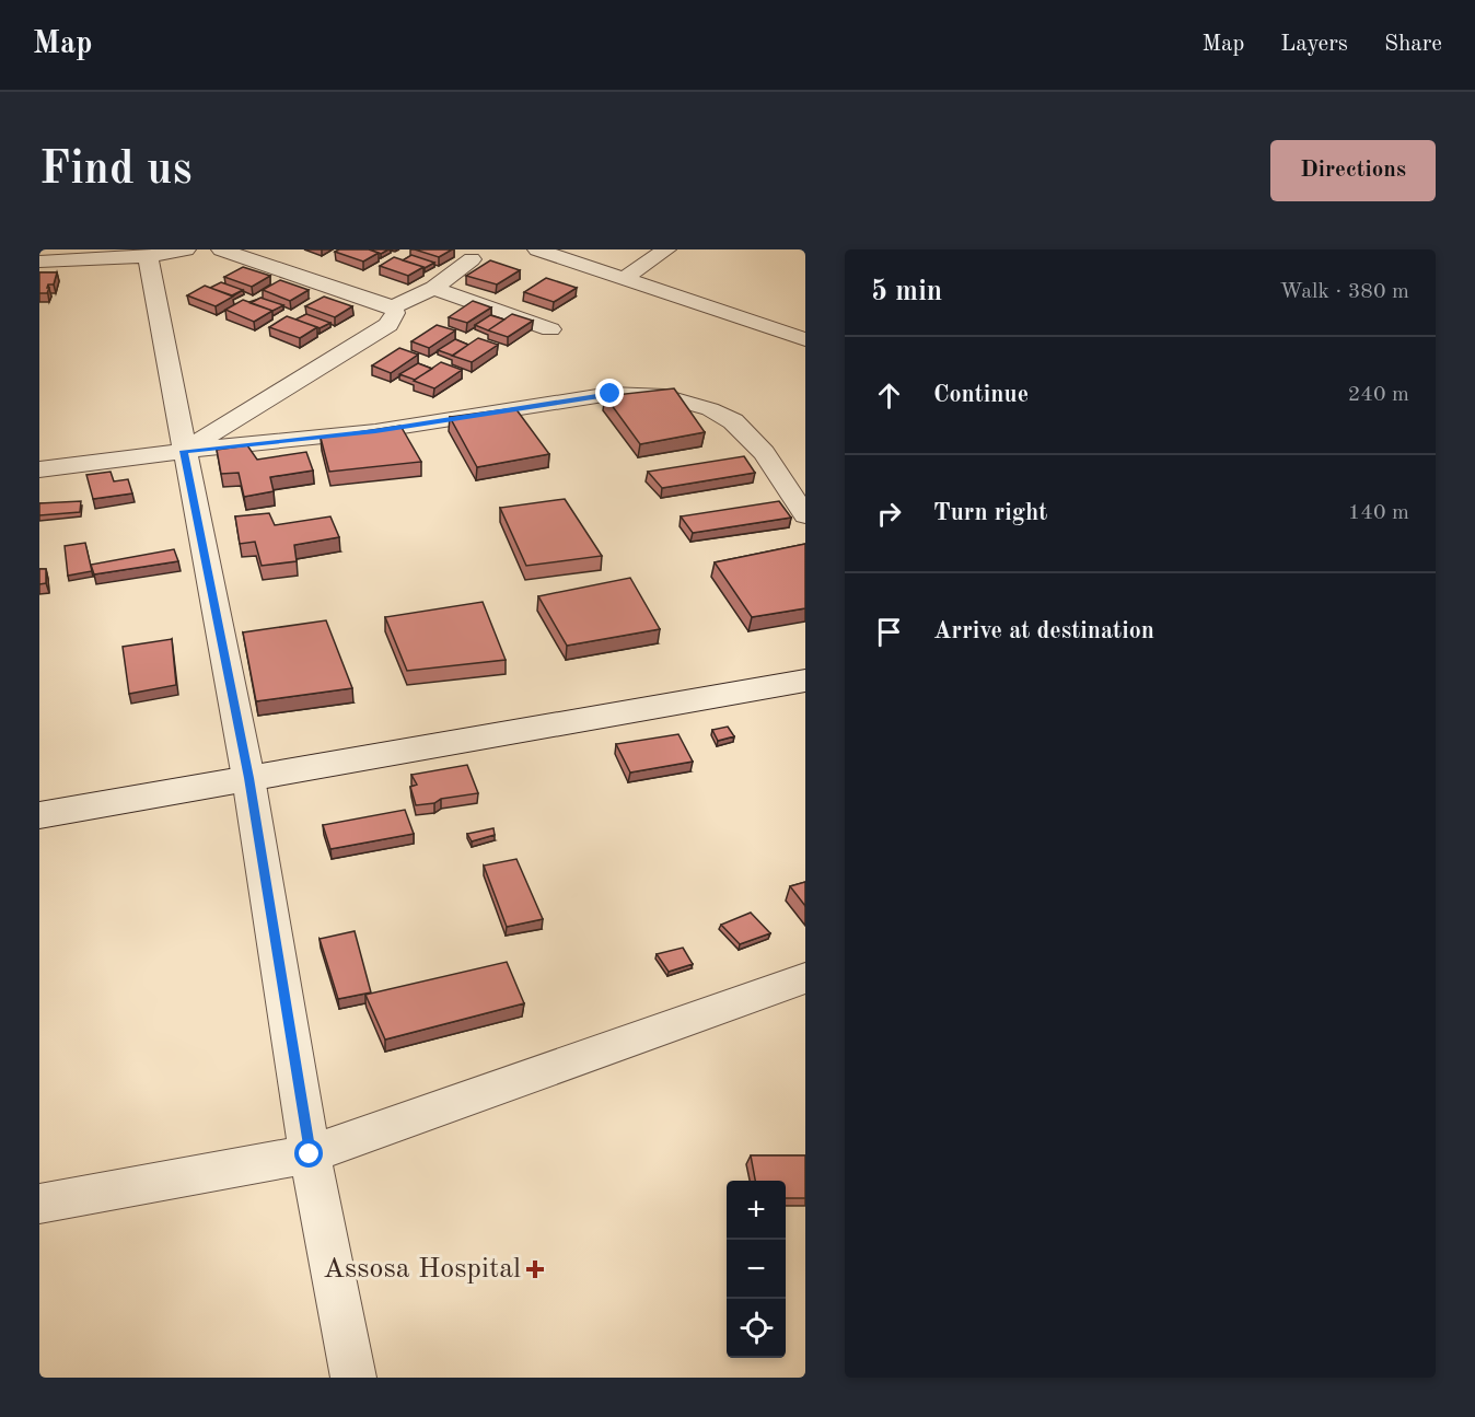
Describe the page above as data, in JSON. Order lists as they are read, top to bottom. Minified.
{"places":{"health":["Assosa Hospital"]},"page":{"header":"Map","nav":["Map","Layers","Share"],"buttons":"Directions","title":"Find us","heading":["5 min","Walk · 380 m"],"list":[["Continue","240 m"],["Turn right","140 m"],"Arrive at destination"],"map_buttons":["+","−"]}}
